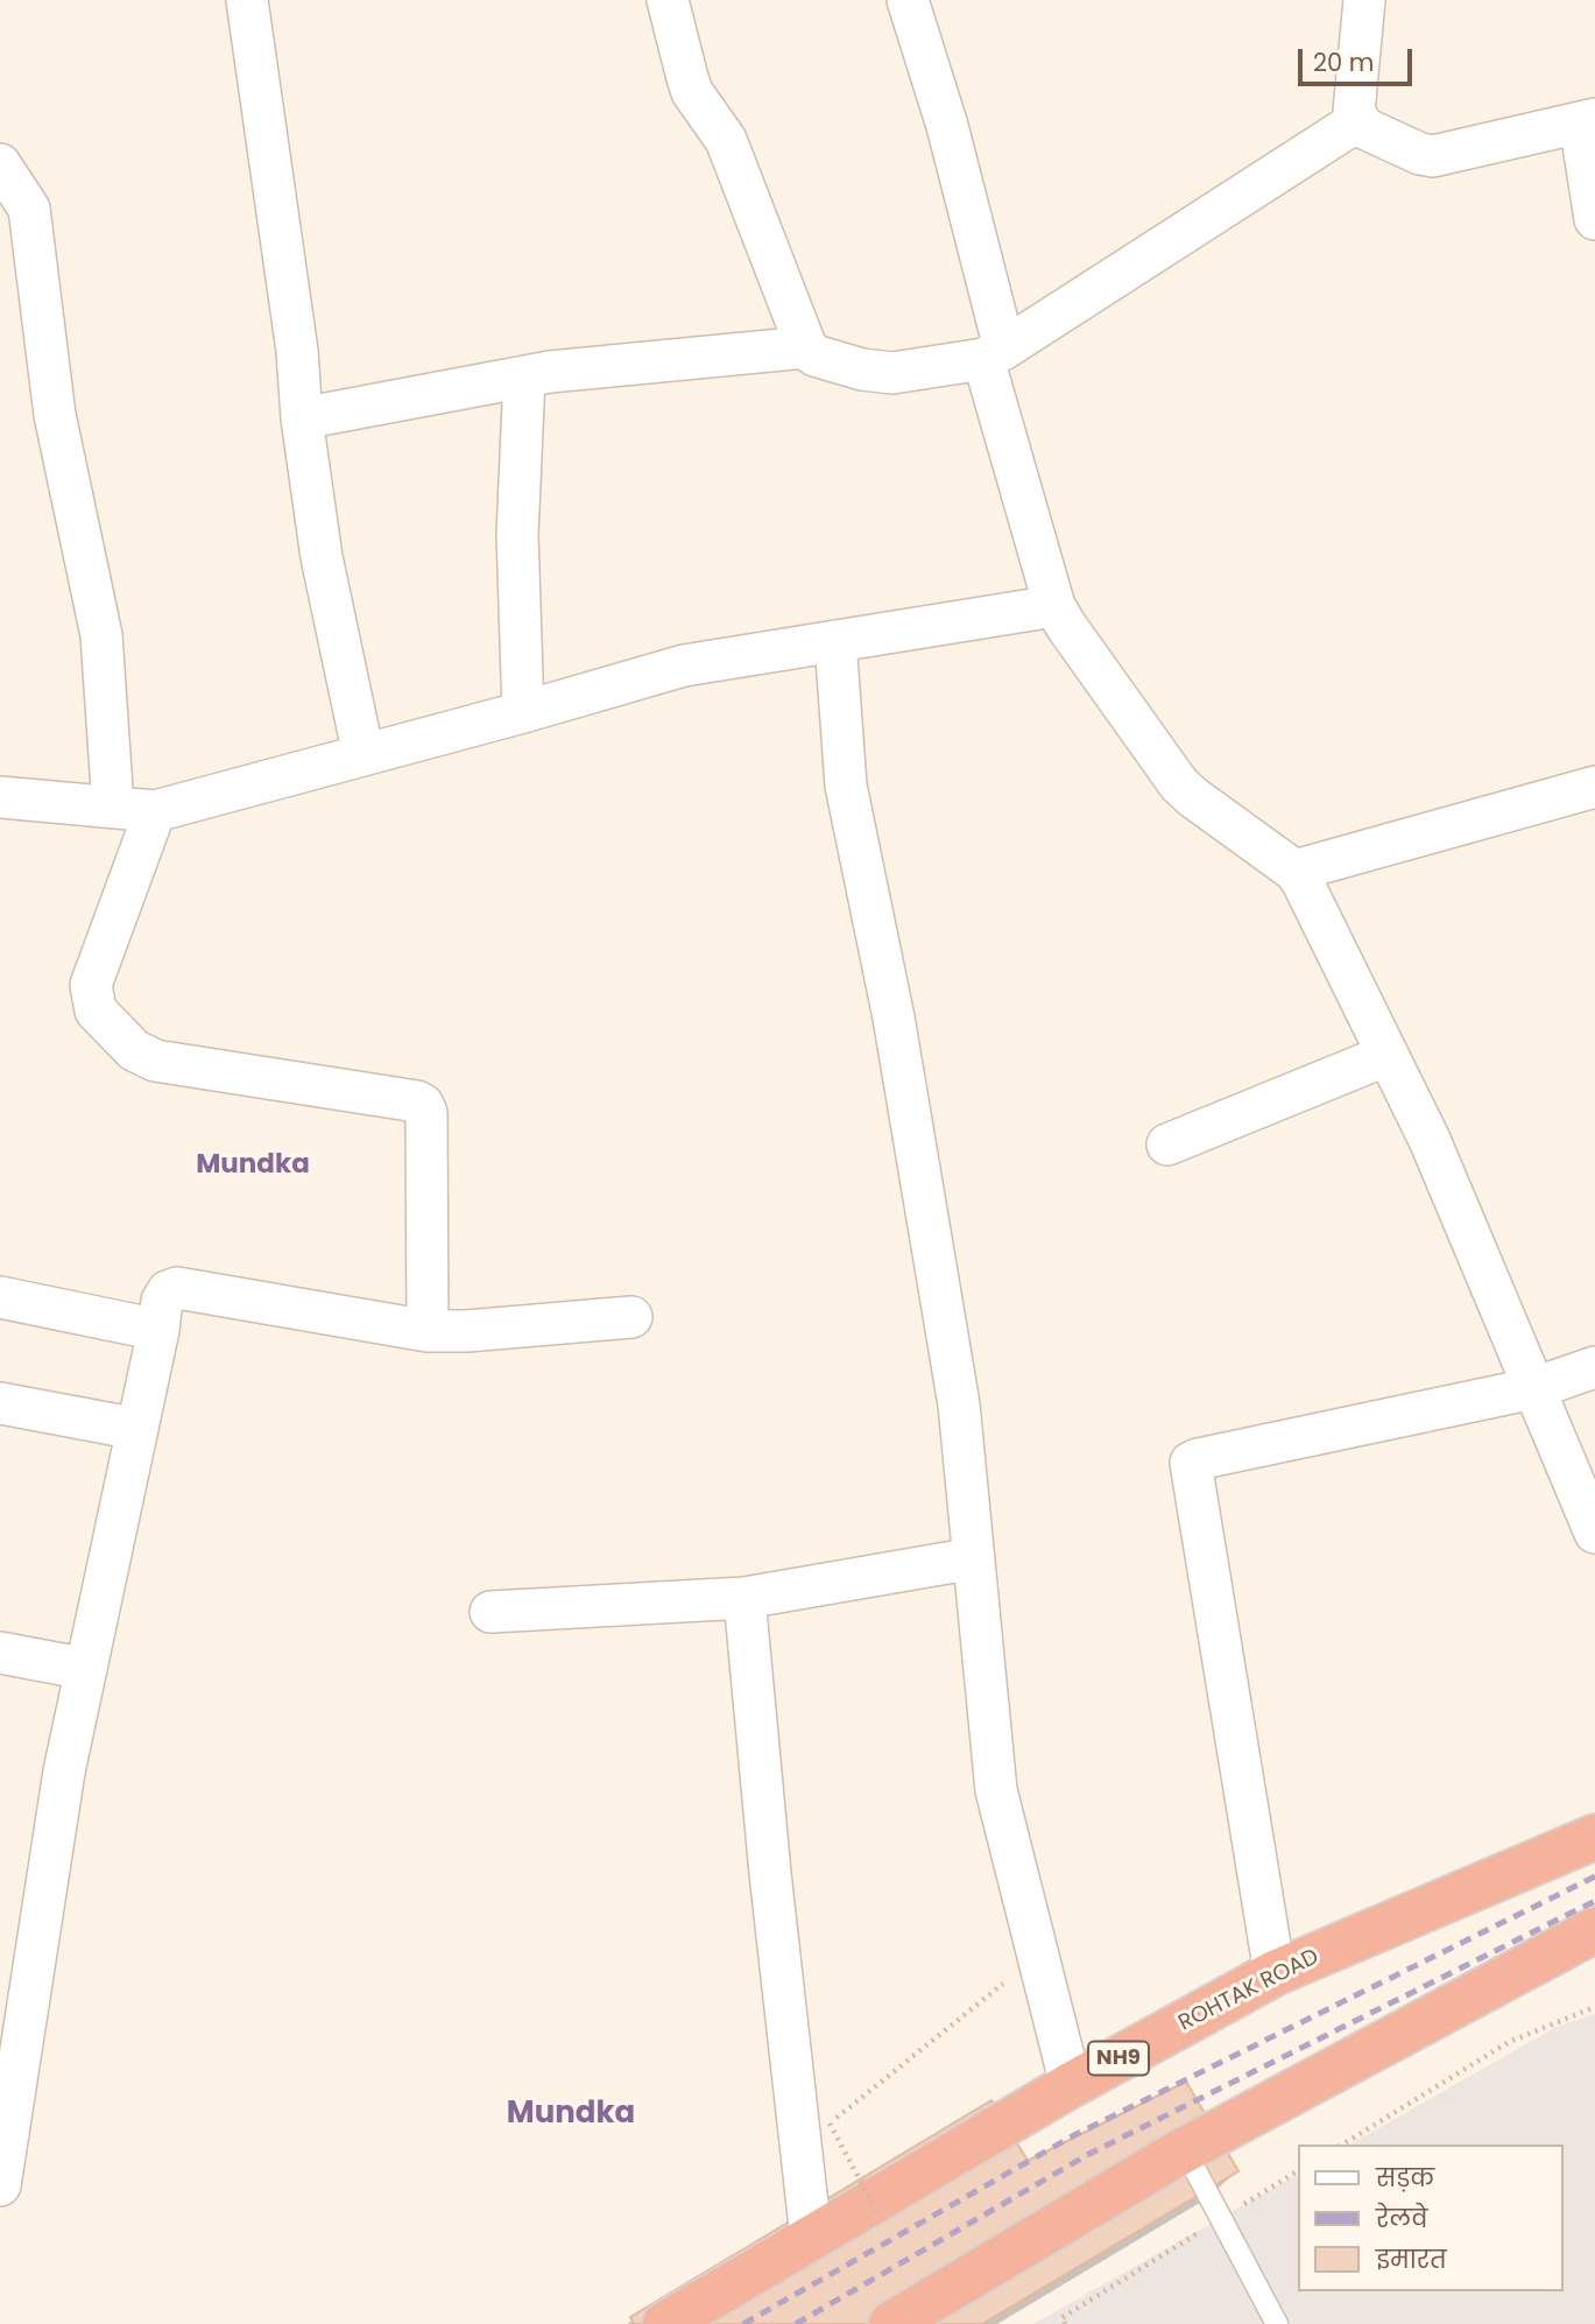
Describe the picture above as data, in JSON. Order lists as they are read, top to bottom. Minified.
{"streets":{"highway":["ROHTAK ROAD","NH9"]},"districts":["Mundka","Mundka"],"legend":["सड़क","रेलवे","इमारत"],"scale_bar":"20 m"}
